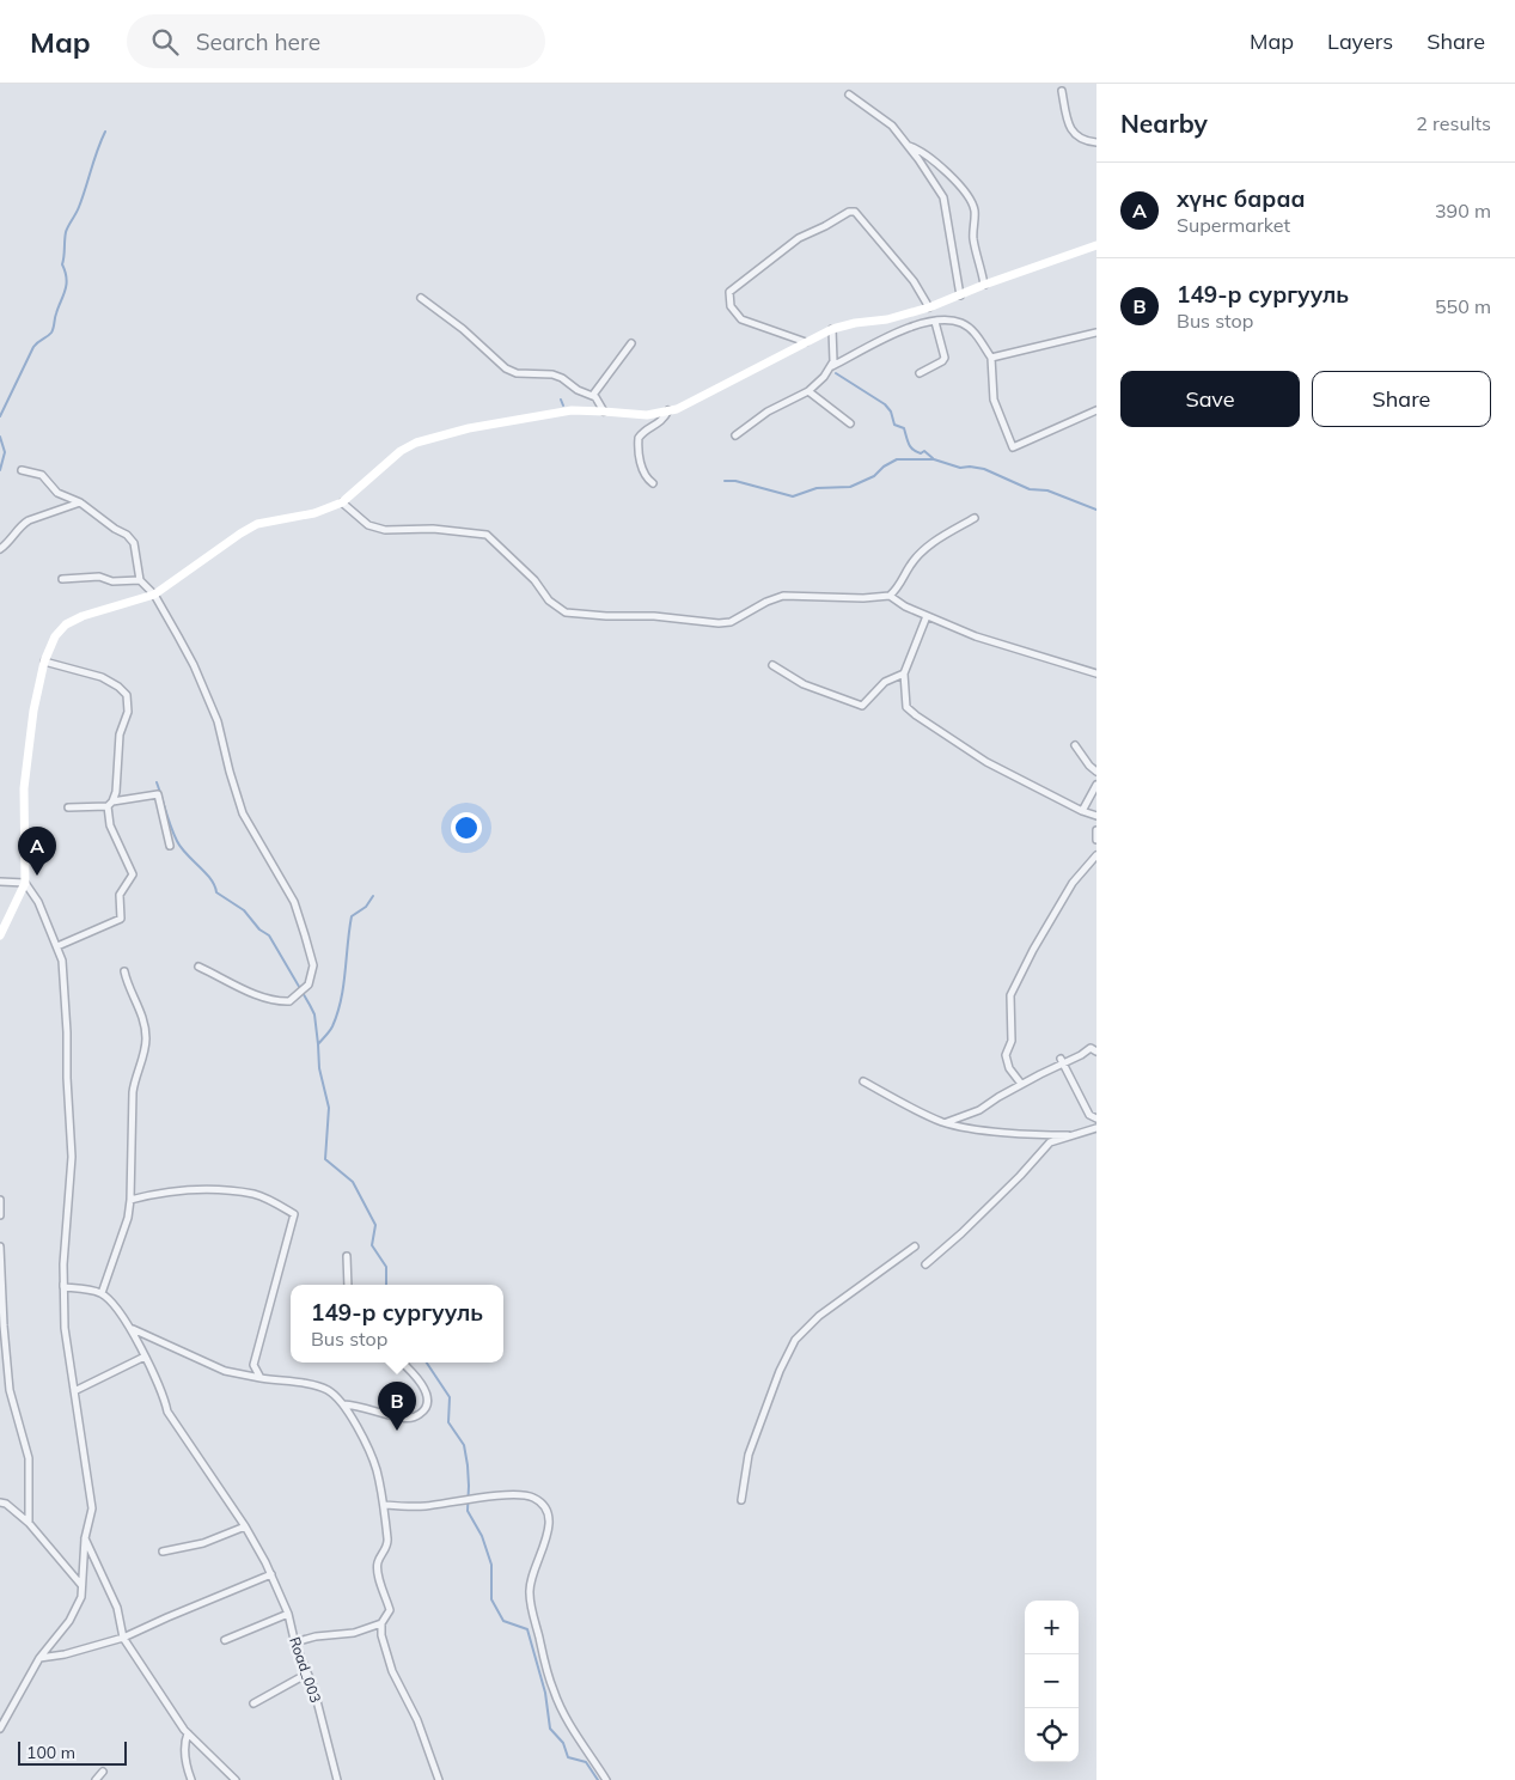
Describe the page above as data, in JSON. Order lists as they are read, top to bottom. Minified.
{"streets":{"street":["Road_003"]},"scale_bar":"100 m","page":{"header":"Map","search":"Search here","nav":["Map","Layers","Share"],"heading":["Nearby","2 results"],"list":[{"mark":"A","name":"хүнс бараа","note":"Supermarket","value":"390 m"},{"mark":"B","name":"149-р сургууль","note":"Bus stop","value":"550 m"}],"buttons":["Save","Share"],"pins":["A","B"],"popup":["149-р сургууль","Bus stop"],"map_buttons":["+","−"],"scale":"100 m"}}
